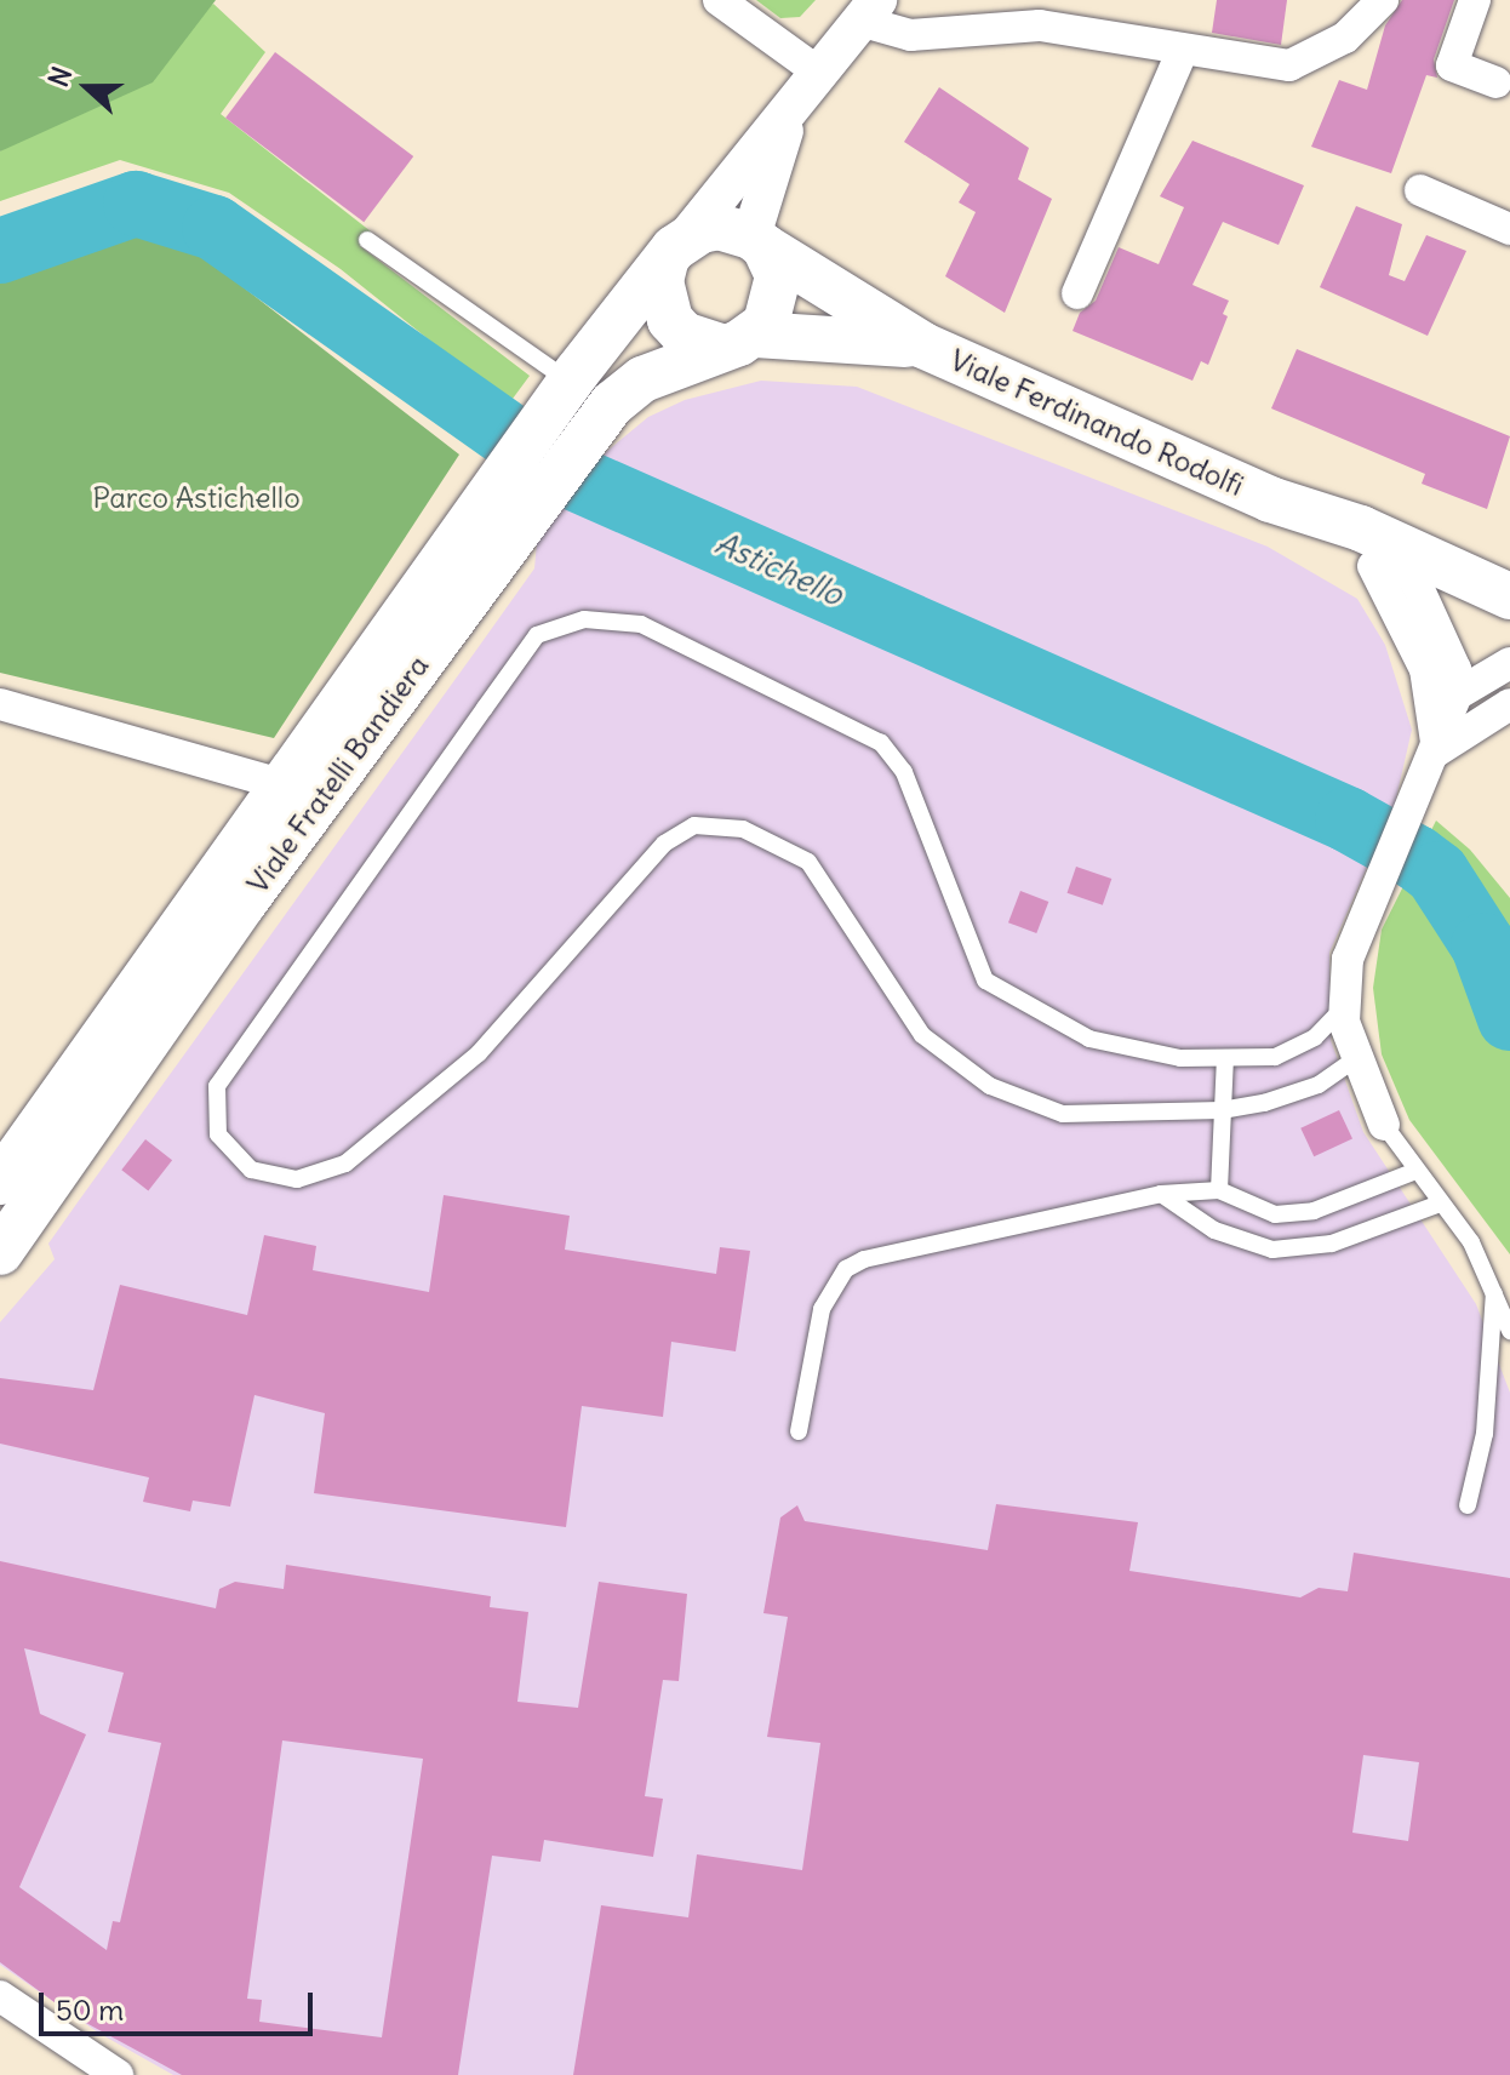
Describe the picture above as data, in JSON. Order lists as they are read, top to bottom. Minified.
{"streets":{"main road":["Viale Ferdinando Rodolfi","Viale Fratelli Bandiera"]},"crossings":[["Viale Ferdinando Rodolfi","Viale Fratelli Bandiera"]],"water":["Astichello"],"parks":["Parco Astichello"],"scale_bar":"50 m","north":"left"}
